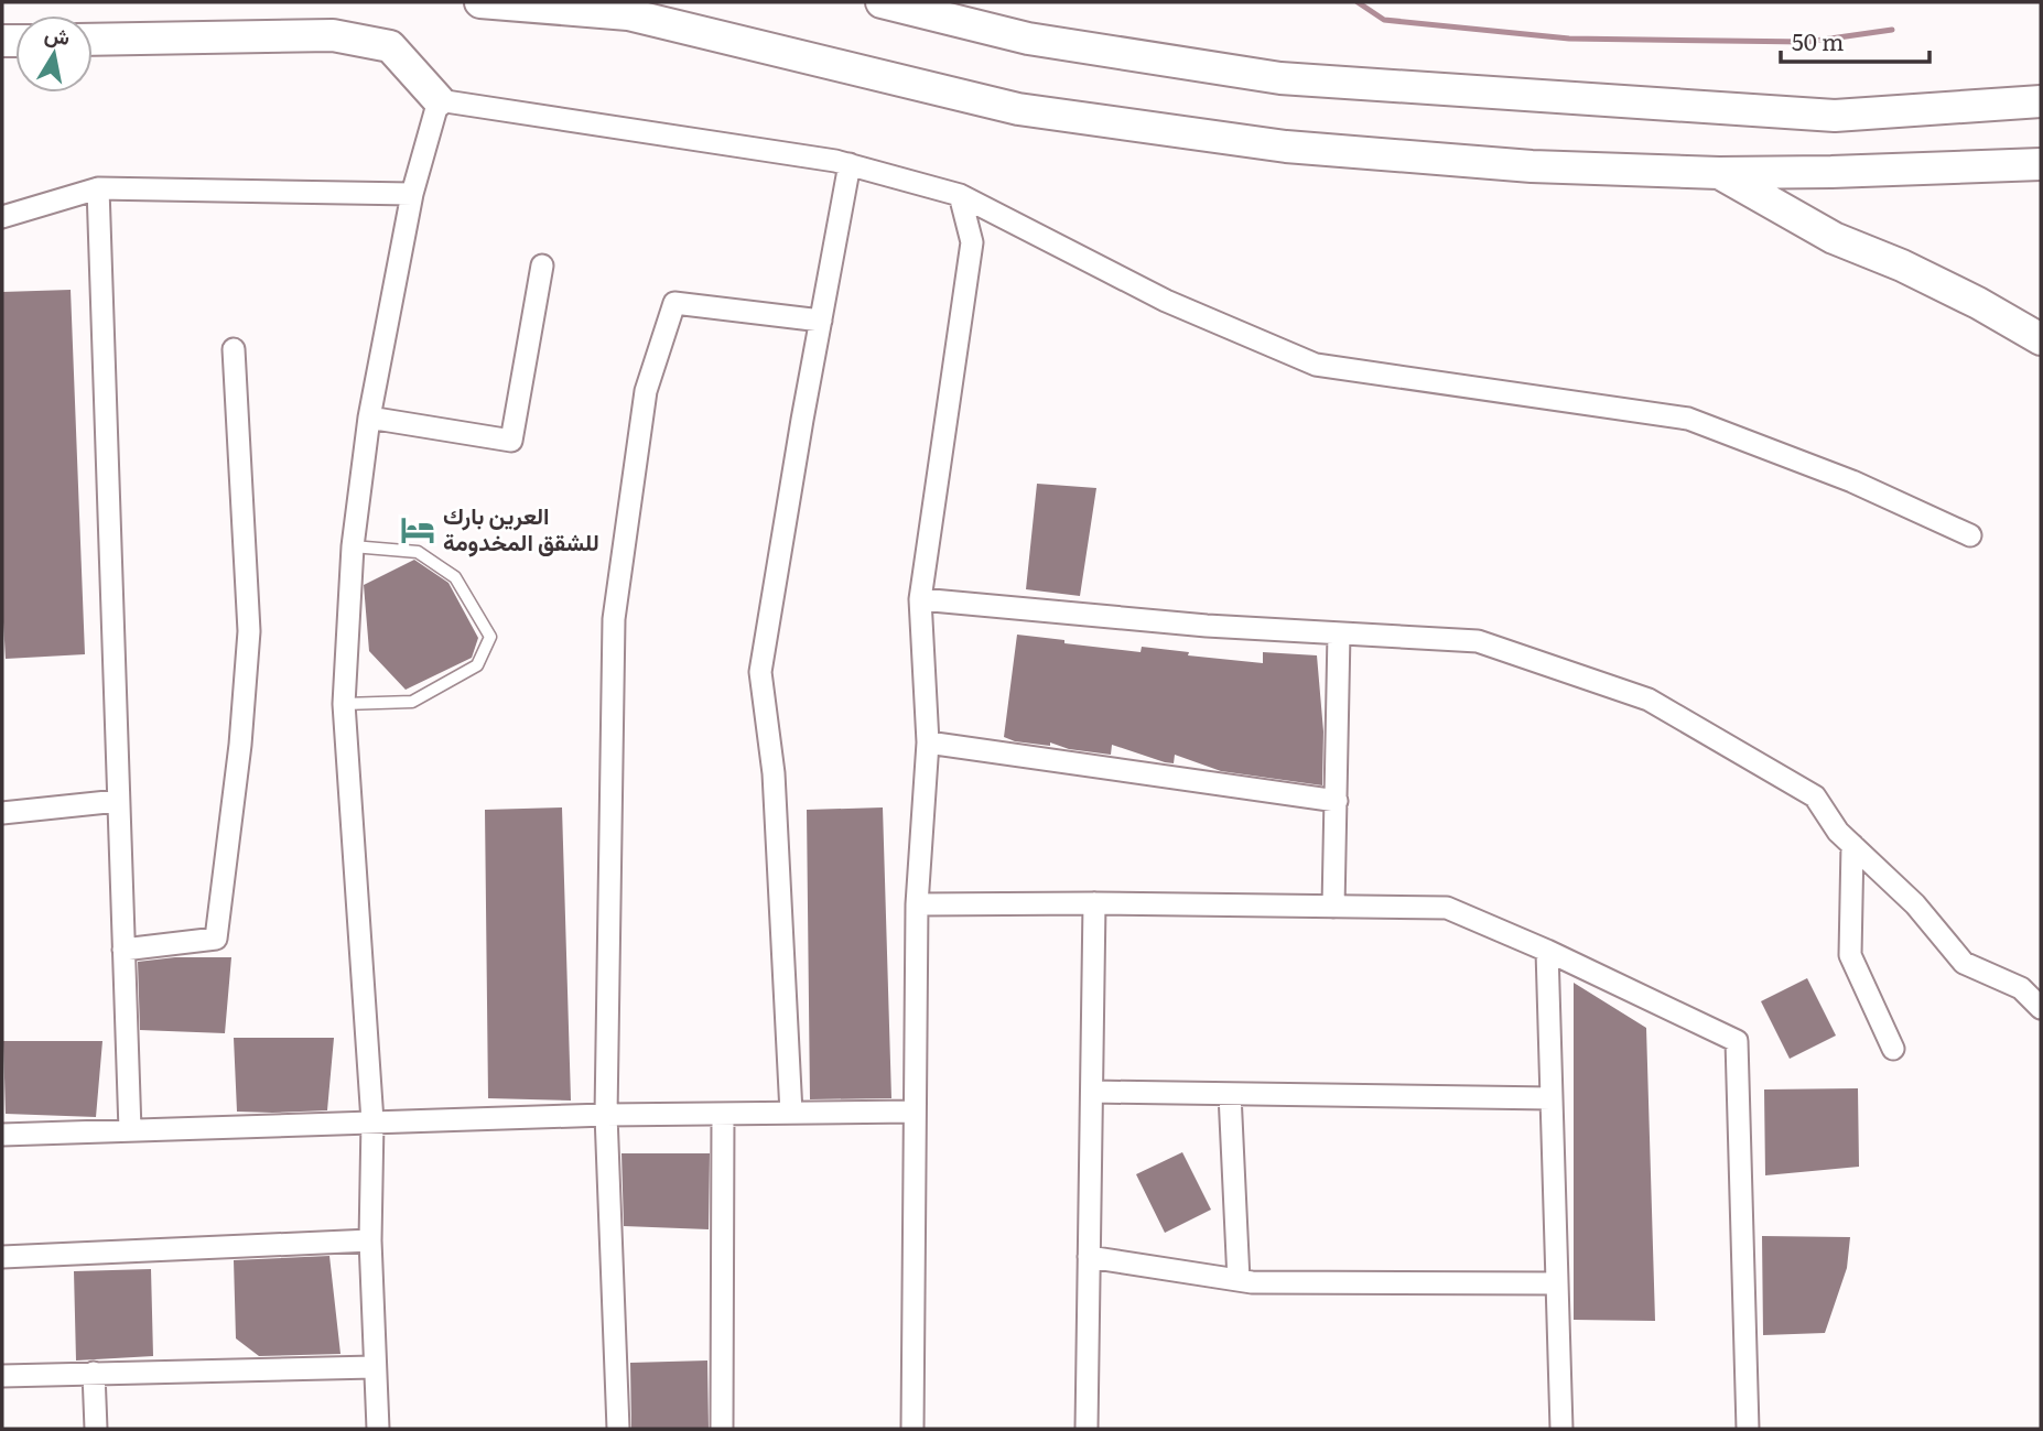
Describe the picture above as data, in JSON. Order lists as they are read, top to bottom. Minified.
{"places":{"hotel":["العرين بارك للشقق المخدومة"]},"scale_bar":"50 m","north":"top"}
